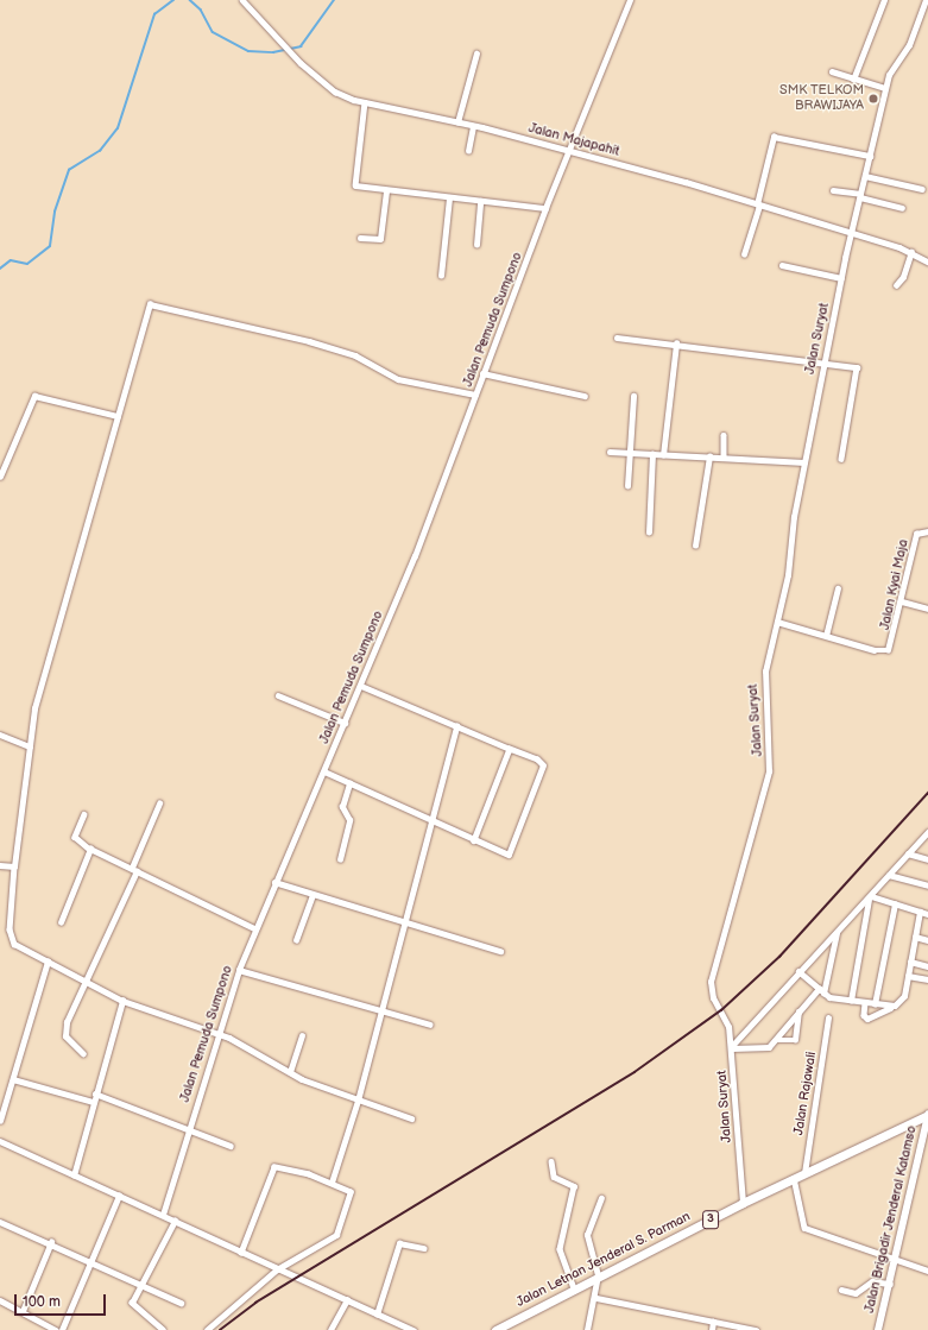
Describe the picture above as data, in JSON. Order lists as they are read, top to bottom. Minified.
{"streets":{"highway":["3","Jalan Letnan Jenderal S. Parman"],"street":["Jalan Majapahit","Jalan Pemuda Sumpono","Jalan Suryat","Jalan Kyai Maja","Jalan Rajawali","Jalan Brigadir Jenderal Katamso"]},"crossings":[["Jalan Majapahit","Jalan Pemuda Sumpono"],["Jalan Majapahit","Jalan Suryat"],["Jalan Suryat","Jalan Kyai Maja"],["Jalan Suryat","Jalan Letnan Jenderal S. Parman"],["Jalan Rajawali","Jalan Letnan Jenderal S. Parman"],["Jalan Brigadir Jenderal Katamso","Jalan Letnan Jenderal S. Parman"]],"places":["SMK TELKOM BRAWIJAYA"],"scale_bar":"100 m"}
